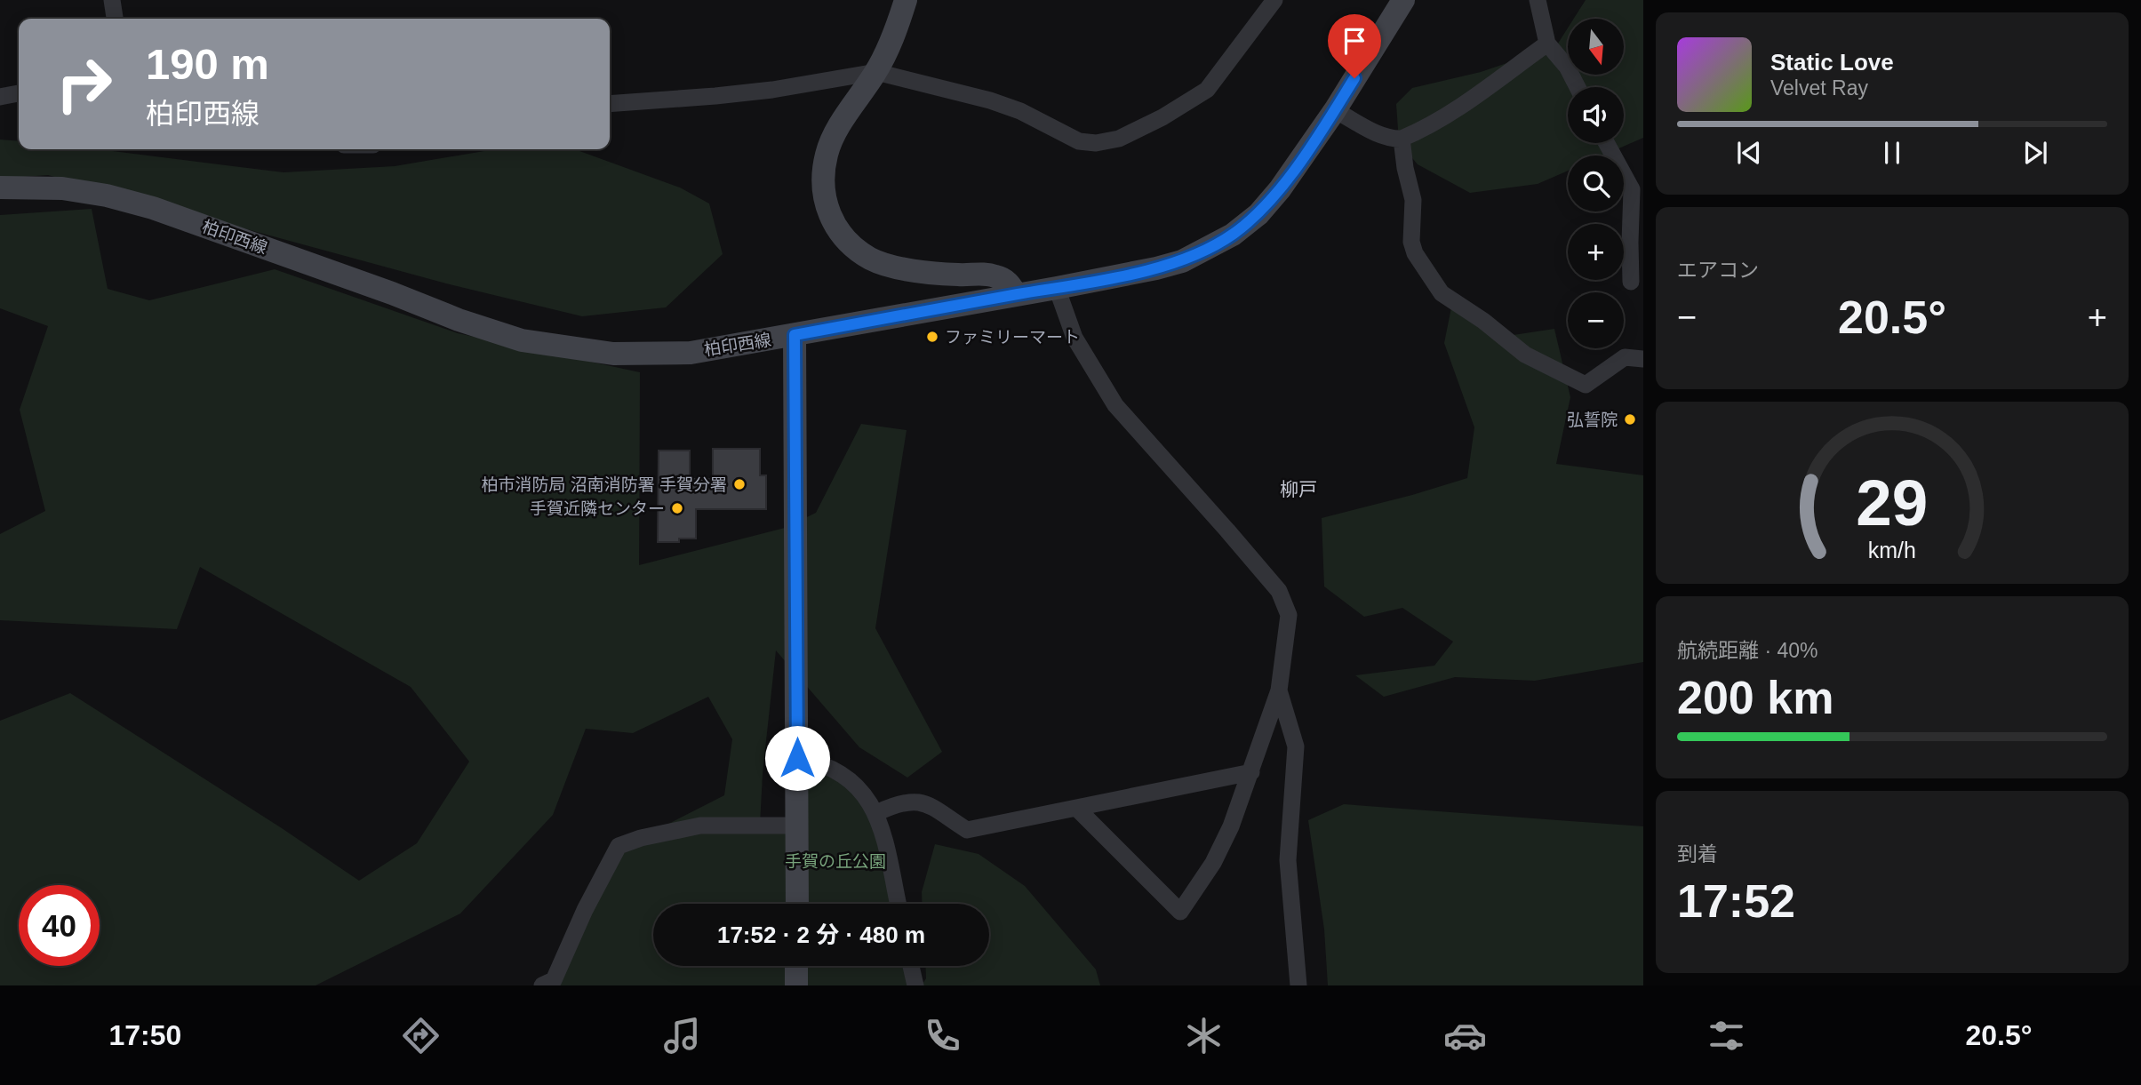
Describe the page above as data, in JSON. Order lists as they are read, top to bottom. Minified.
{"streets":{"main road":["柏印西線"]},"districts":["柳戸"],"parks":["手賀の丘公園"],"places":["ファミリーマート","弘誓院","柏市消防局 沼南消防署 手賀分署","手賀近隣センター"],"north":"bottom","page":{"map_buttons":["+","−"],"turn":["190 m","柏印西線"],"song":["Static Love","Velvet Ray"],"tile":["エアコン",["航続距離 · 40%","200 km"],["到着","17:52"]],"heat":["−","20.5°","+"],"limit":"40","trip":"17:52 · 2 分 · 480 m","tabs":["17:50","20.5°"],"gauge":["29","km/h"]}}
